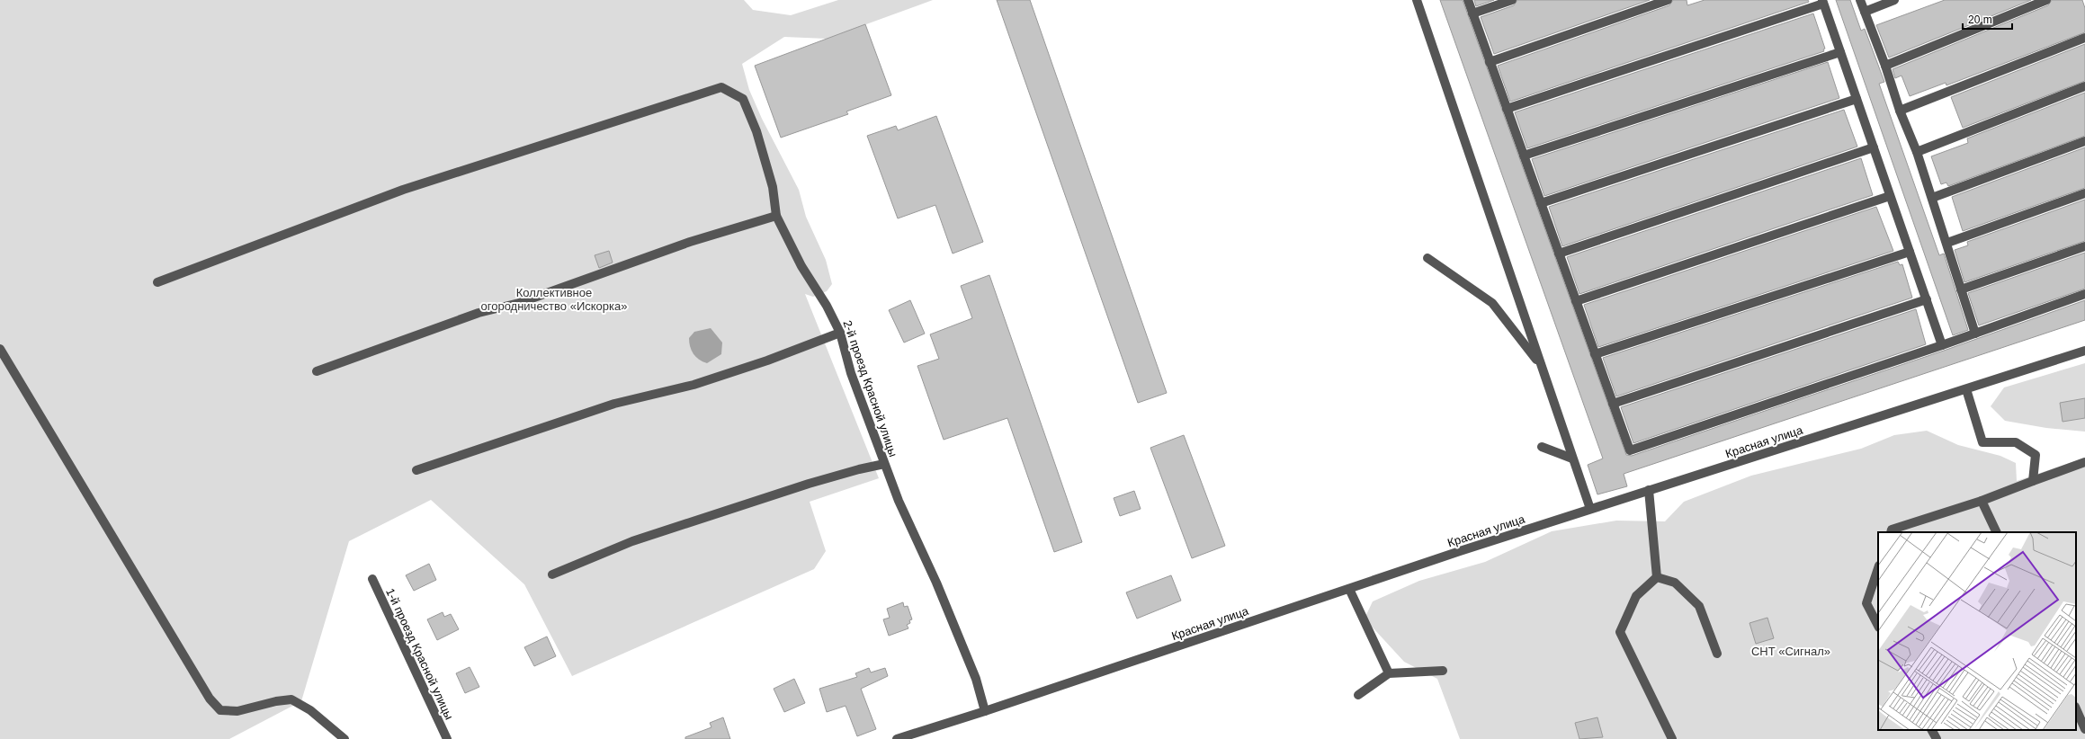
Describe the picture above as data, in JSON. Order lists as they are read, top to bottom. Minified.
{"streets":{"street":["2-й проезд Красной улицы","Красная улица","1-й проезд Красной улицы"]},"crossings":[["2-й проезд Красной улицы","Красная улица"]],"parks":["Коллективное огородничество «Искорка»","СНТ «Сигнал»"],"scale_bar":"20 m"}
